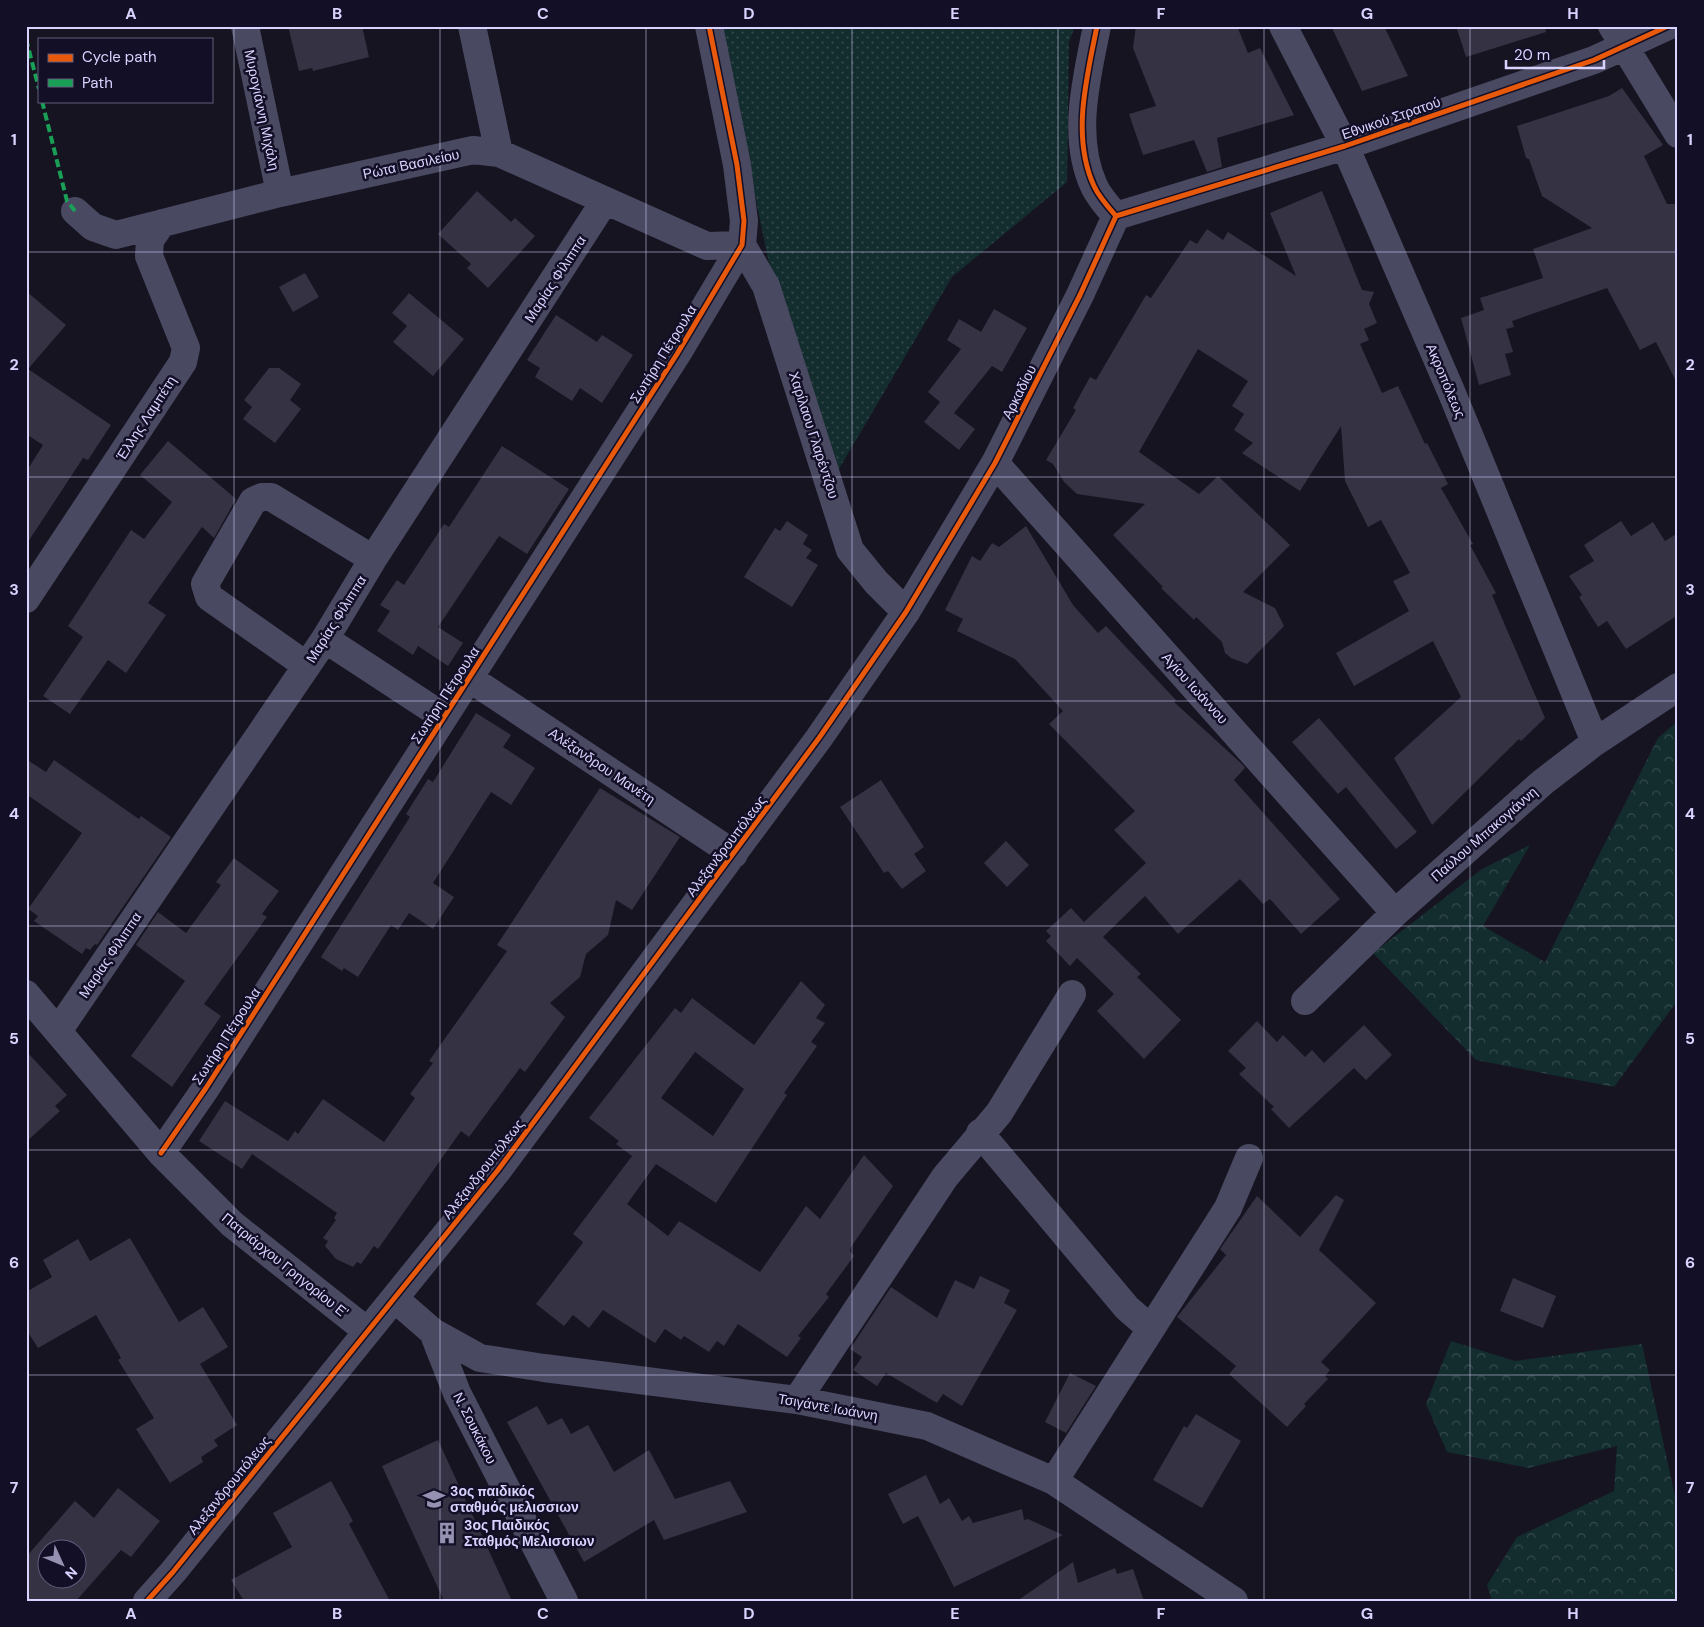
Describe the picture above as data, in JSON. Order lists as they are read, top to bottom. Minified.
{"streets":{"street":["Μυρογιάννη Μιχάλη","Εθνικού Στρατού","Ρώτα Βασιλείου","Μαρίας Φίλιππα","Σωτήρη Πέτρουλα","Ακροπόλεως","Αρκαδίου","Έλλης Λαμπέτη","Χαρίλαου Γλαρέντζου","Αγίου Ιωάννου","Αλέξανδρου Μανέτη","Παύλου Μπακογιάννη","Αλεξανδρουπόλεως","Πατριάρχου Γρηγορίου Ε'","Τσιγάντε Ιωάννη","Ν. Σουκάκου"]},"crossings":[["Μυρογιάννη Μιχάλη","Ρώτα Βασιλείου"],["Εθνικού Στρατού","Ακροπόλεως"],["Εθνικού Στρατού","Αρκαδίου"],["Ρώτα Βασιλείου","Μαρίας Φίλιππα"],["Ρώτα Βασιλείου","Σωτήρη Πέτρουλα"],["Ρώτα Βασιλείου","Έλλης Λαμπέτη"],["Ρώτα Βασιλείου","Χαρίλαου Γλαρέντζου"],["Μαρίας Φίλιππα","Πατριάρχου Γρηγορίου Ε'"],["Σωτήρη Πέτρουλα","Χαρίλαου Γλαρέντζου"],["Σωτήρη Πέτρουλα","Αλέξανδρου Μανέτη"],["Σωτήρη Πέτρουλα","Πατριάρχου Γρηγορίου Ε'"],["Ακροπόλεως","Παύλου Μπακογιάννη"],["Αρκαδίου","Χαρίλαου Γλαρέντζου"],["Αρκαδίου","Αγίου Ιωάννου"],["Αρκαδίου","Αλεξανδρουπόλεως"],["Αγίου Ιωάννου","Παύλου Μπακογιάννη"],["Αλέξανδρου Μανέτη","Αλεξανδρουπόλεως"],["Αλεξανδρουπόλεως","Πατριάρχου Γρηγορίου Ε'"],["Αλεξανδρουπόλεως","Τσιγάντε Ιωάννη"],["Τσιγάντε Ιωάννη","Ν. Σουκάκου"]],"places":{"school or university":["3ος παιδικός σταθμός μελισσιων"],"building":["3ος Παιδικός Σταθμός Μελισσιων"]},"legend":["Cycle path","Path"],"scale_bar":"20 m","north":"bottom right","grid":{"columns":["A","B","C","D","E","F","G","H"],"rows":["1","2","3","4","5","6","7"]}}
